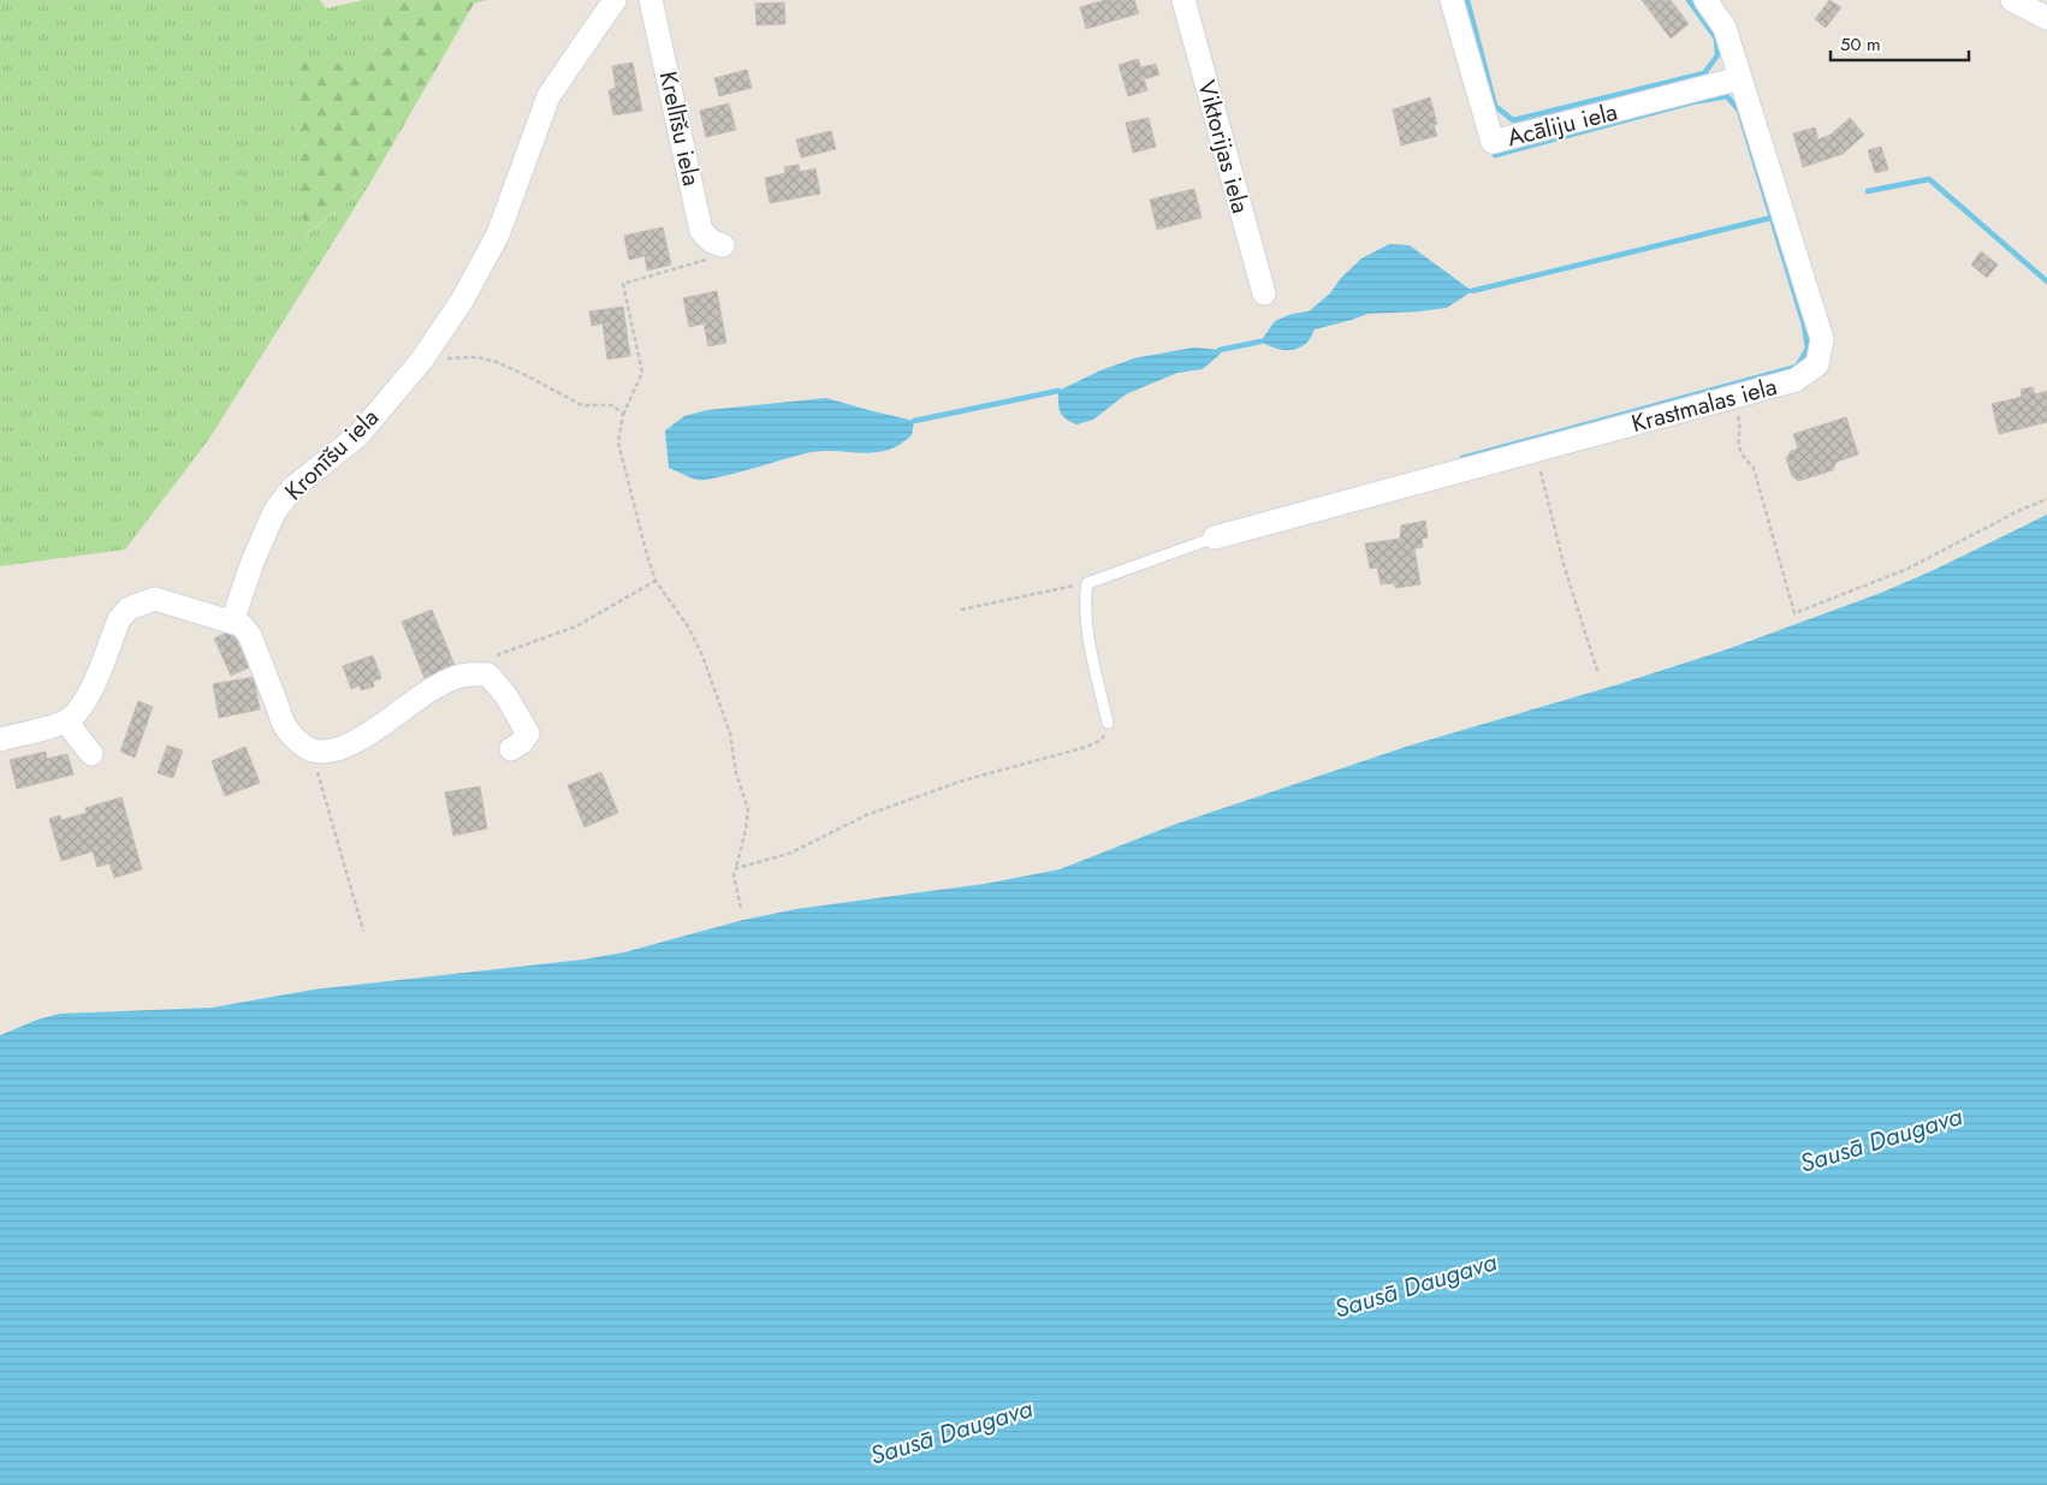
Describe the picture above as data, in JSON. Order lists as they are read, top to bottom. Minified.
{"streets":{"street":["Acāliju iela","Krellīšu iela","Viktorijas iela","Krastmalas iela","Kronīšu iela"]},"crossings":[["Acāliju iela","Krastmalas iela"]],"water":["Sausā Daugava"],"scale_bar":"50 m"}
